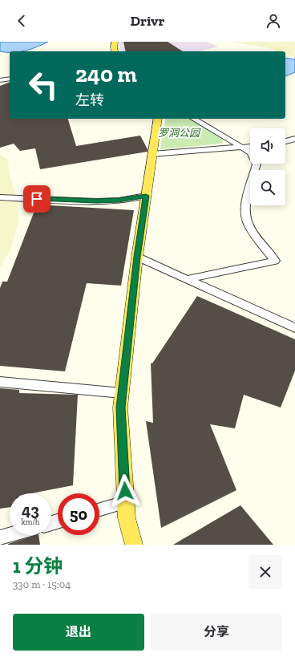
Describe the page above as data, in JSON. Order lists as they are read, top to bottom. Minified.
{"parks":["罗洞公园"],"page":{"header":"Drivr","turn":["240 m","左转"],"speed":"43 km/h","limit":"50","heading":["1 分钟","330 m · 15:04"],"buttons":["退出","分享"]}}
